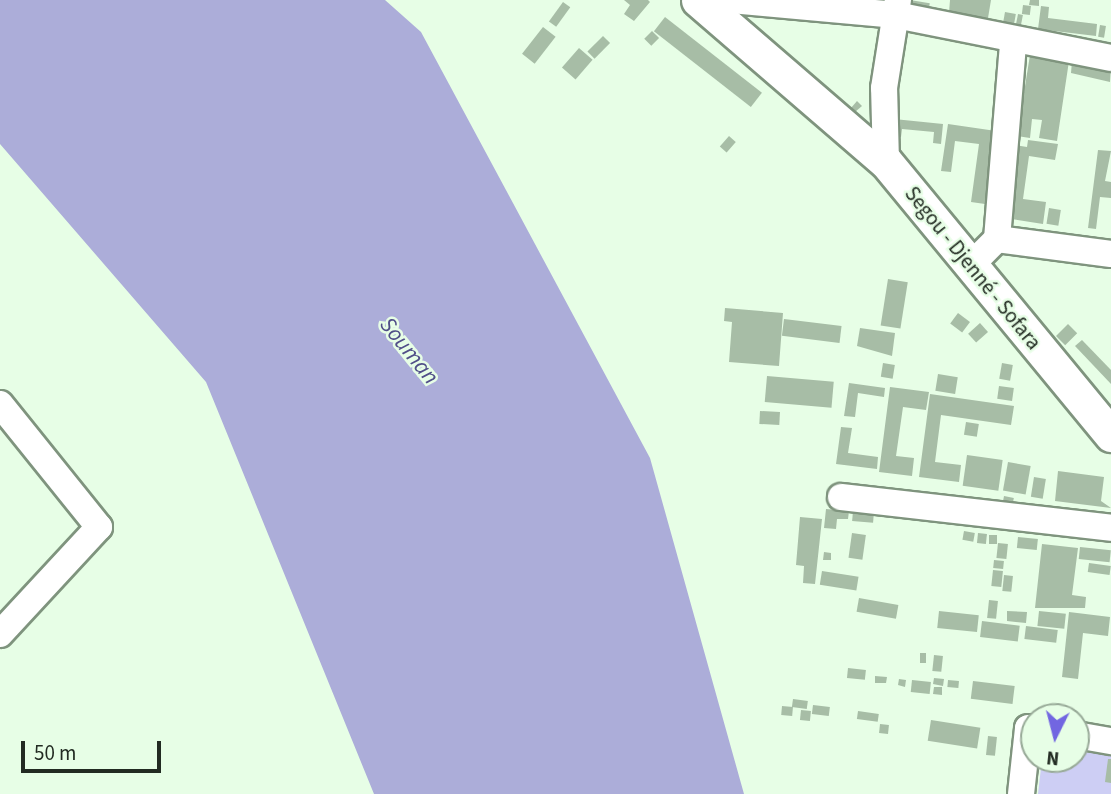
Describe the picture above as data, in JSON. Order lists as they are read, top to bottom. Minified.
{"streets":{"main road":["Segou - Djenné - Sofara"]},"water":["Souman"],"scale_bar":"50 m","north":"bottom"}
